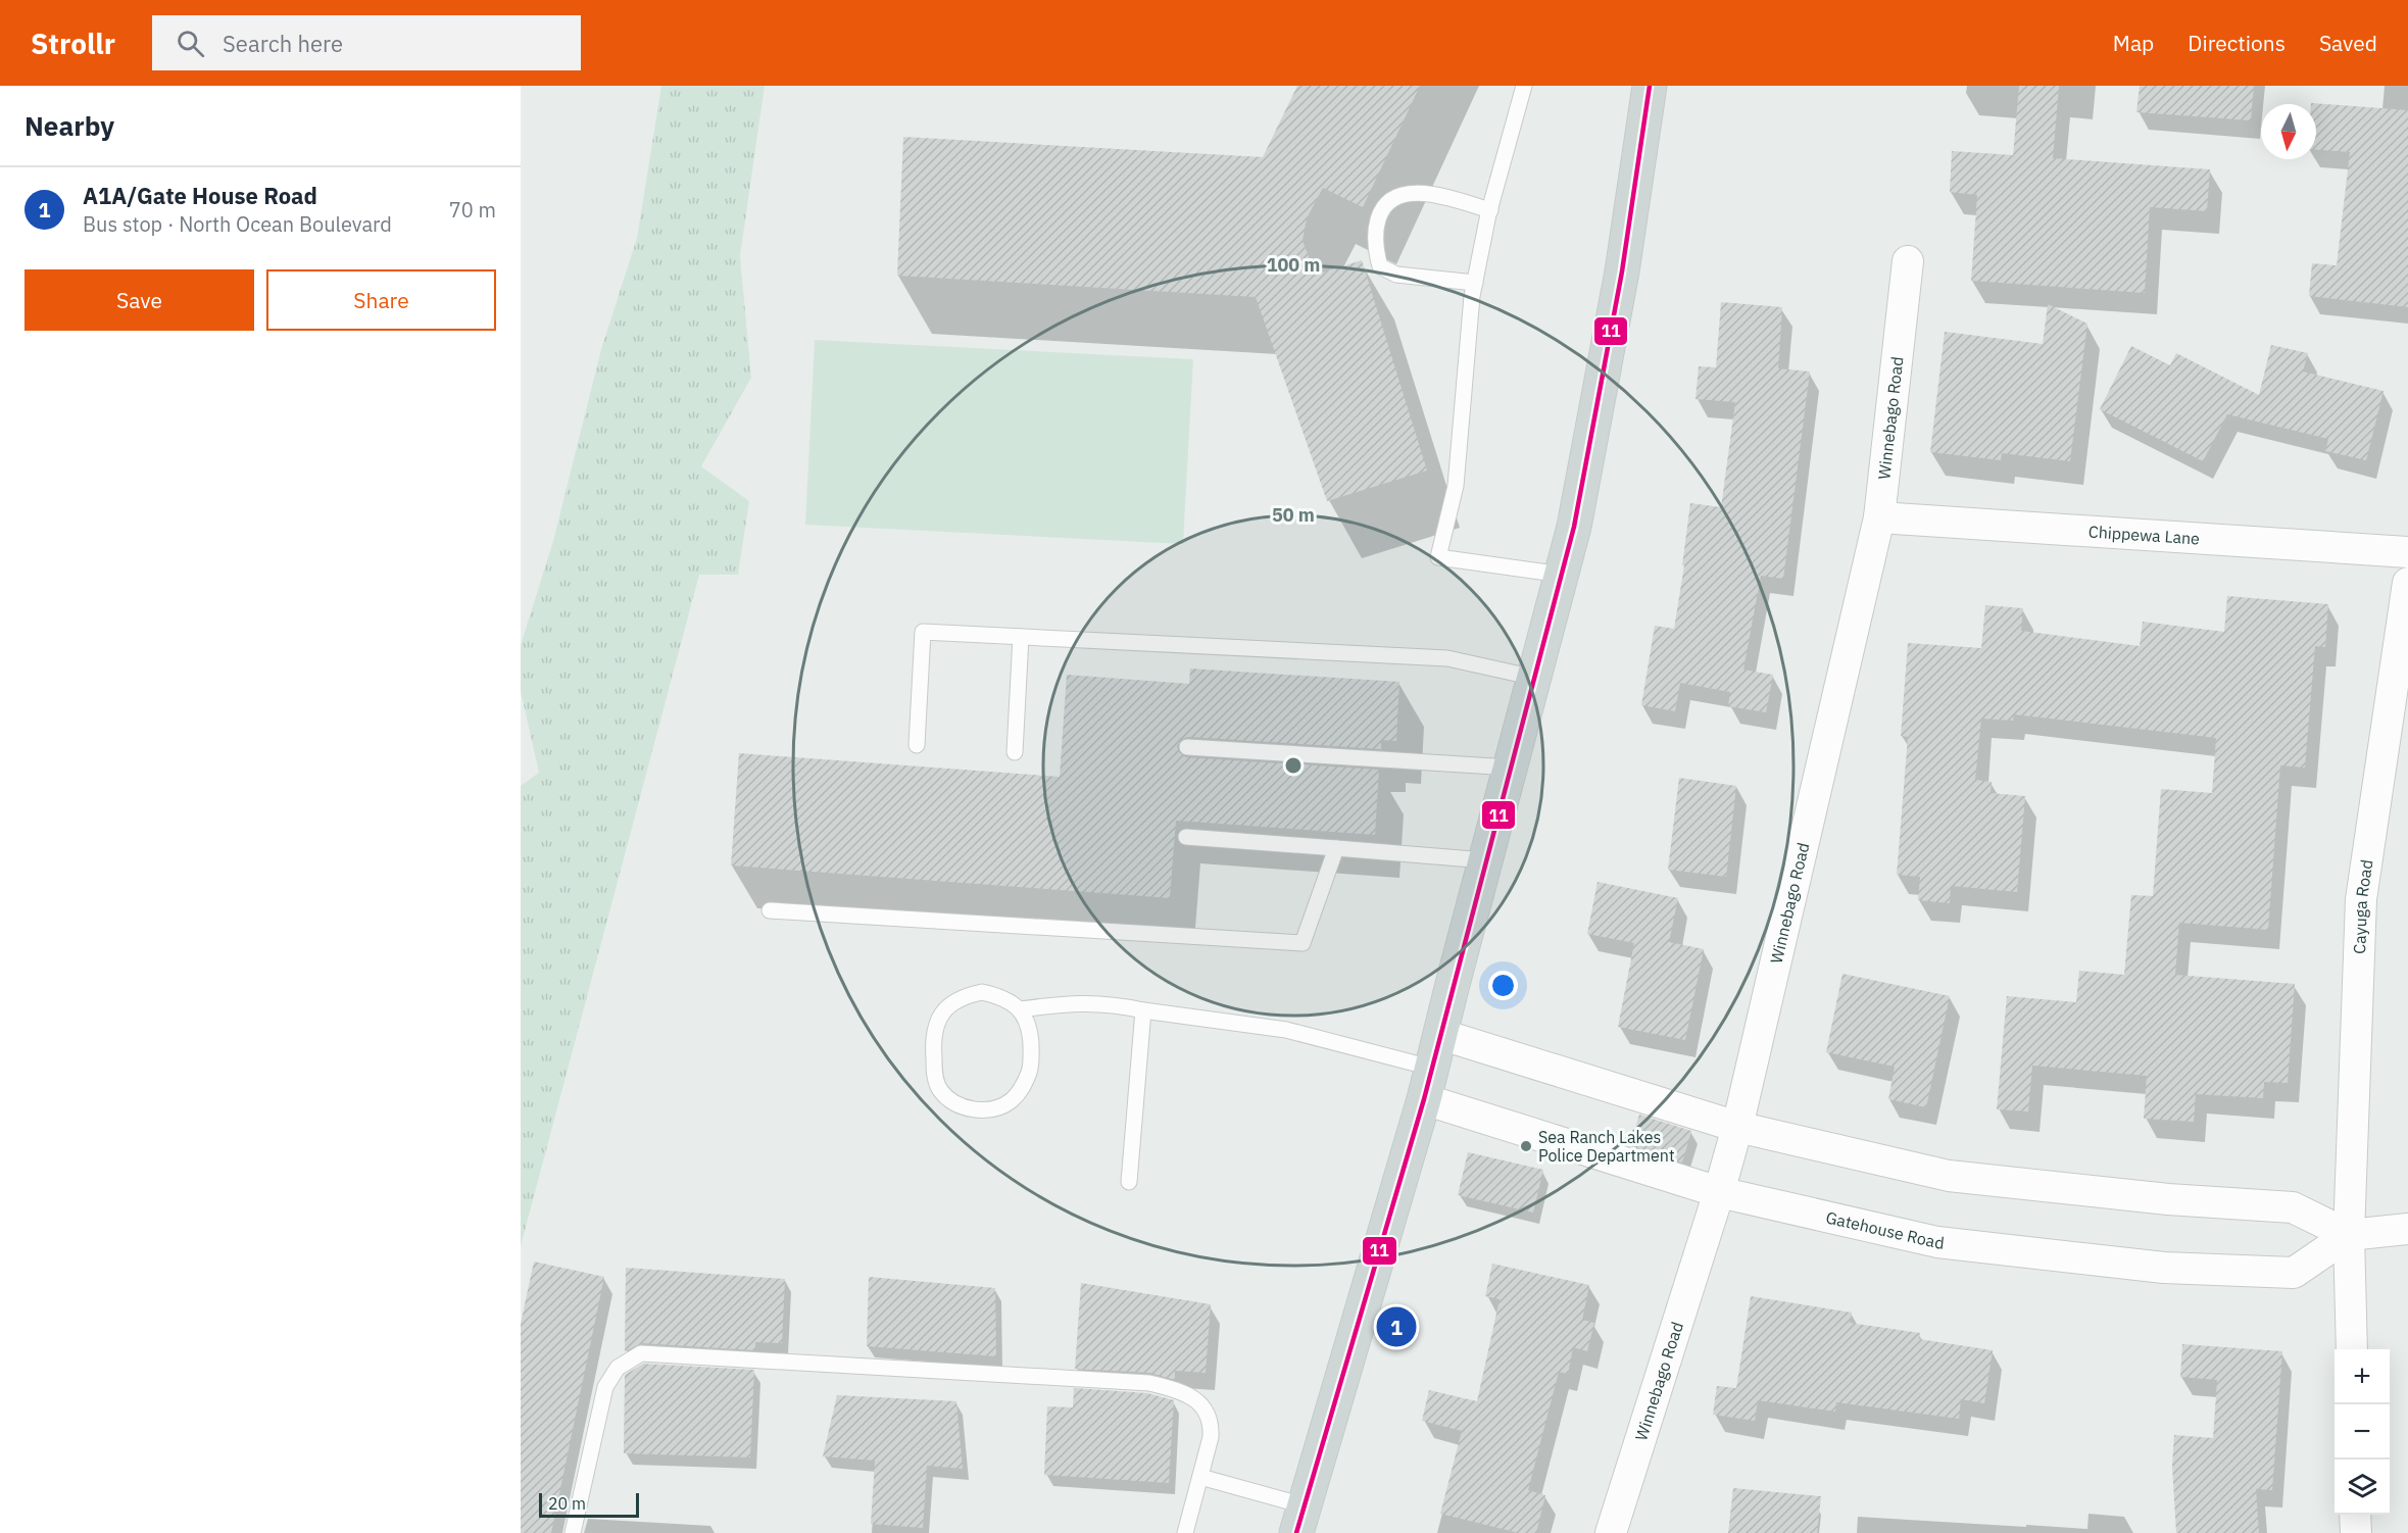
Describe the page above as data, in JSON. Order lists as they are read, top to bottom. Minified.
{"streets":{"street":["Winnebago Road","Chippewa Lane","Cayuga Road","Gatehouse Road"]},"crossings":[["Winnebago Road","Chippewa Lane"],["Winnebago Road","Gatehouse Road"],["Cayuga Road","Gatehouse Road"]],"places":["Sea Ranch Lakes Police Department"],"lines":["transit line 11"],"scale_bar":"20 m","north":"bottom","page":{"header":"Strollr","search":"Search here","nav":["Map","Directions","Saved"],"heading":"Nearby","list":[{"mark":"1","name":"A1A/Gate House Road","note":"Bus stop · North Ocean Boulevard","value":"70 m"}],"buttons":["Save","Share"],"pins":"1","map_buttons":["+","−"],"scale":"20 m"},"rings":["100 m","50 m"]}
